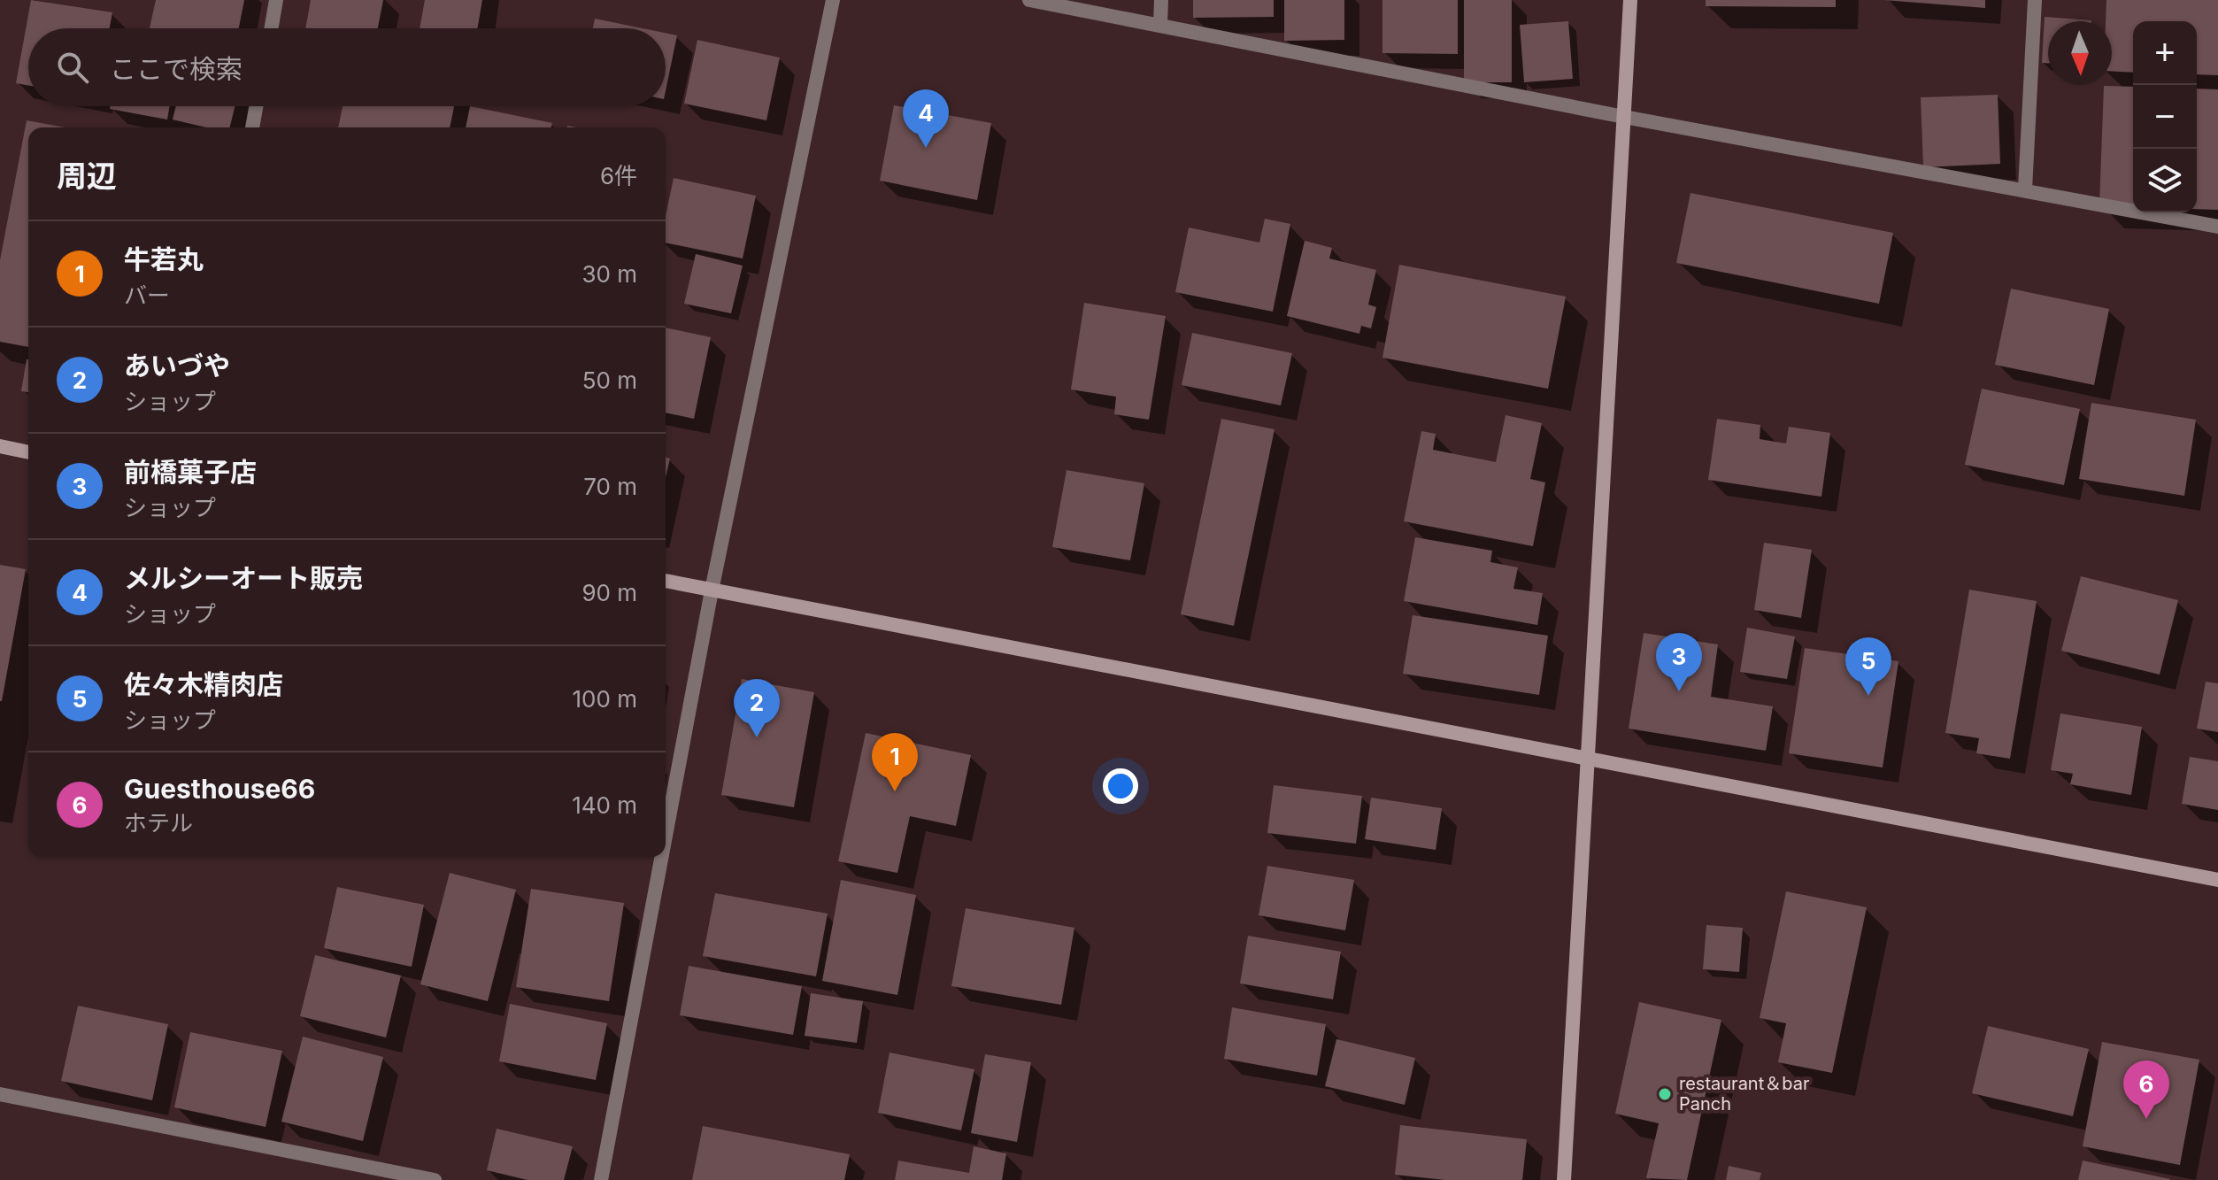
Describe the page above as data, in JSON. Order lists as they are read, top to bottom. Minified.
{"places":["restaurant＆bar Panch"],"north":"bottom","page":{"map_buttons":["+","−"],"search":"ここで検索","pins":["4","3","5","2","1","6"],"heading":["周辺","6件"],"list":[{"mark":"1","name":"牛若丸","note":"バー","value":"30 m"},{"mark":"2","name":"あいづや","note":"ショップ","value":"50 m"},{"mark":"3","name":"前橋菓子店","note":"ショップ","value":"70 m"},{"mark":"4","name":"メルシーオート販売","note":"ショップ","value":"90 m"},{"mark":"5","name":"佐々木精肉店","note":"ショップ","value":"100 m"},{"mark":"6","name":"Guesthouse66","note":"ホテル","value":"140 m"}]}}
